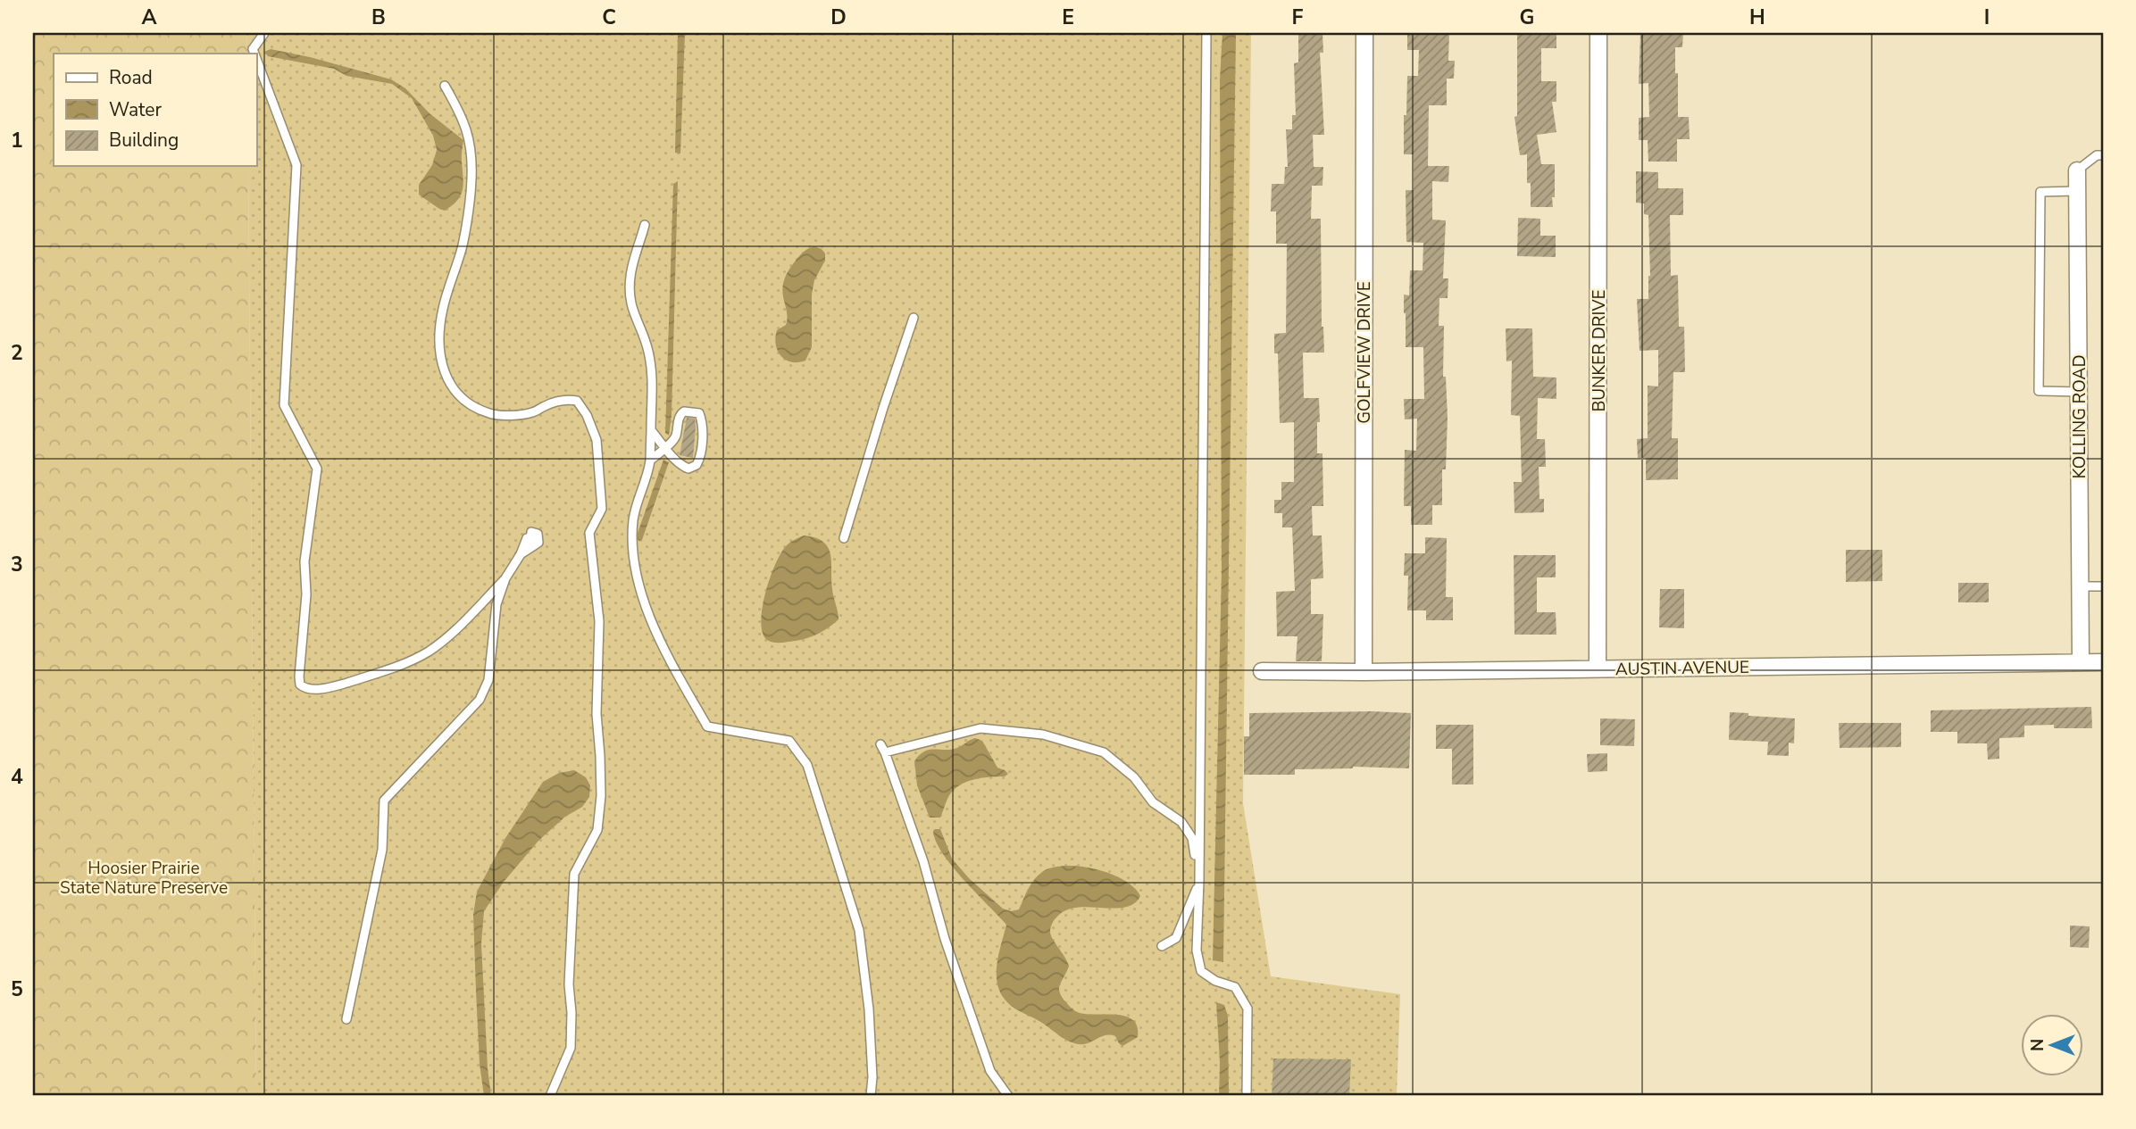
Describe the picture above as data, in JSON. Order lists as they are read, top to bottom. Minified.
{"streets":{"street":["BUNKER DRIVE","GOLFVIEW DRIVE","KOLLING ROAD","AUSTIN AVENUE"]},"crossings":[["BUNKER DRIVE","AUSTIN AVENUE"],["GOLFVIEW DRIVE","AUSTIN AVENUE"],["KOLLING ROAD","AUSTIN AVENUE"]],"parks":["Hoosier Prairie State Nature Preserve"],"legend":["Road","Water","Building"],"north":"left","grid":{"columns":["A","B","C","D","E","F","G","H","I"],"rows":["1","2","3","4","5"]}}
